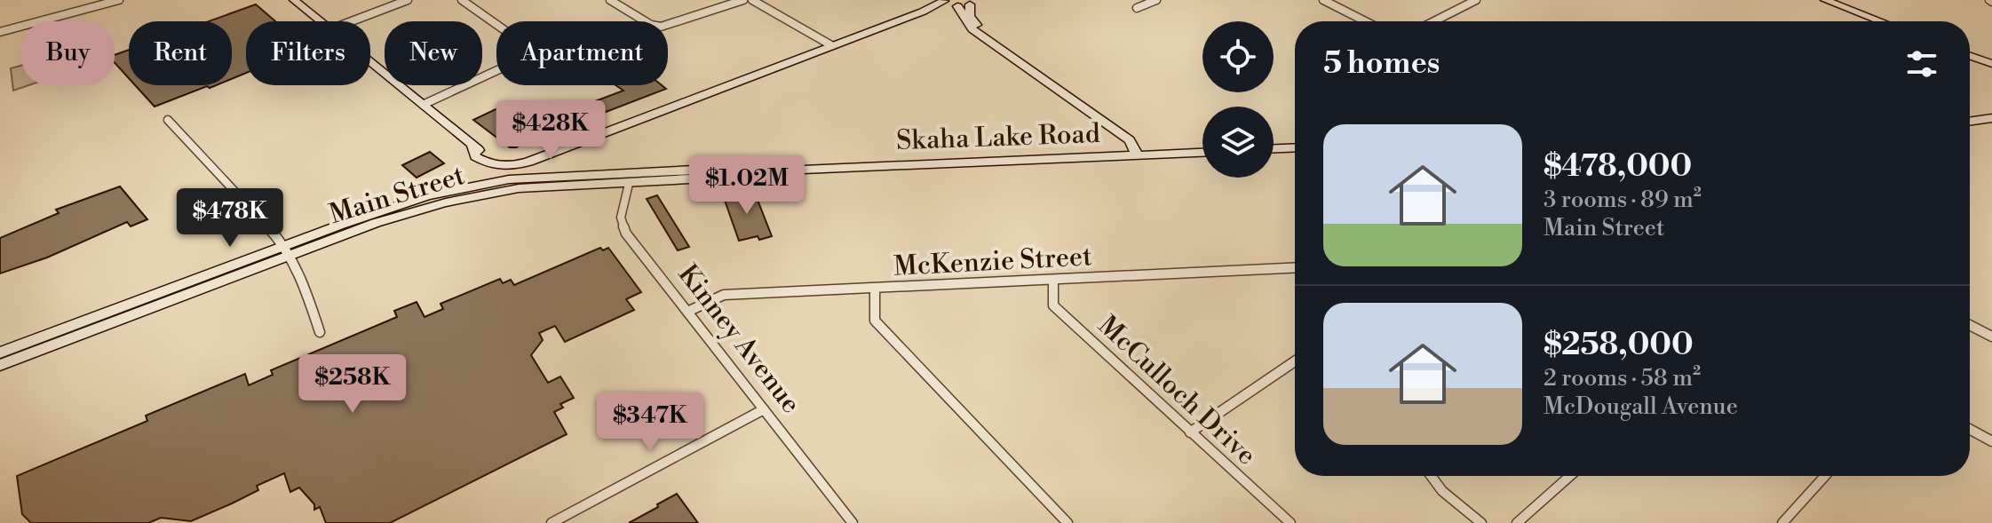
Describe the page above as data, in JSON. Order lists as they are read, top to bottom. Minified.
{"streets":{"main road":["Skaha Lake Road","Main Street"],"street":["McKenzie Street","Kinney Avenue","McCulloch Drive"]},"crossings":[["Skaha Lake Road","Main Street"],["Skaha Lake Road","Kinney Avenue"],["McKenzie Street","Kinney Avenue"],["McKenzie Street","McCulloch Drive"]],"page":{"chip":["Buy","Rent","Filters","New","Apartment"],"heading":"5 homes","price":["$428K","$1.02M","$478K","$258K","$347K"],"list":[{"name":"$478,000","note":"3 rooms · 89 m² · Main Street"},{"name":"$258,000","note":"2 rooms · 58 m² · McDougall Avenue"}]}}
